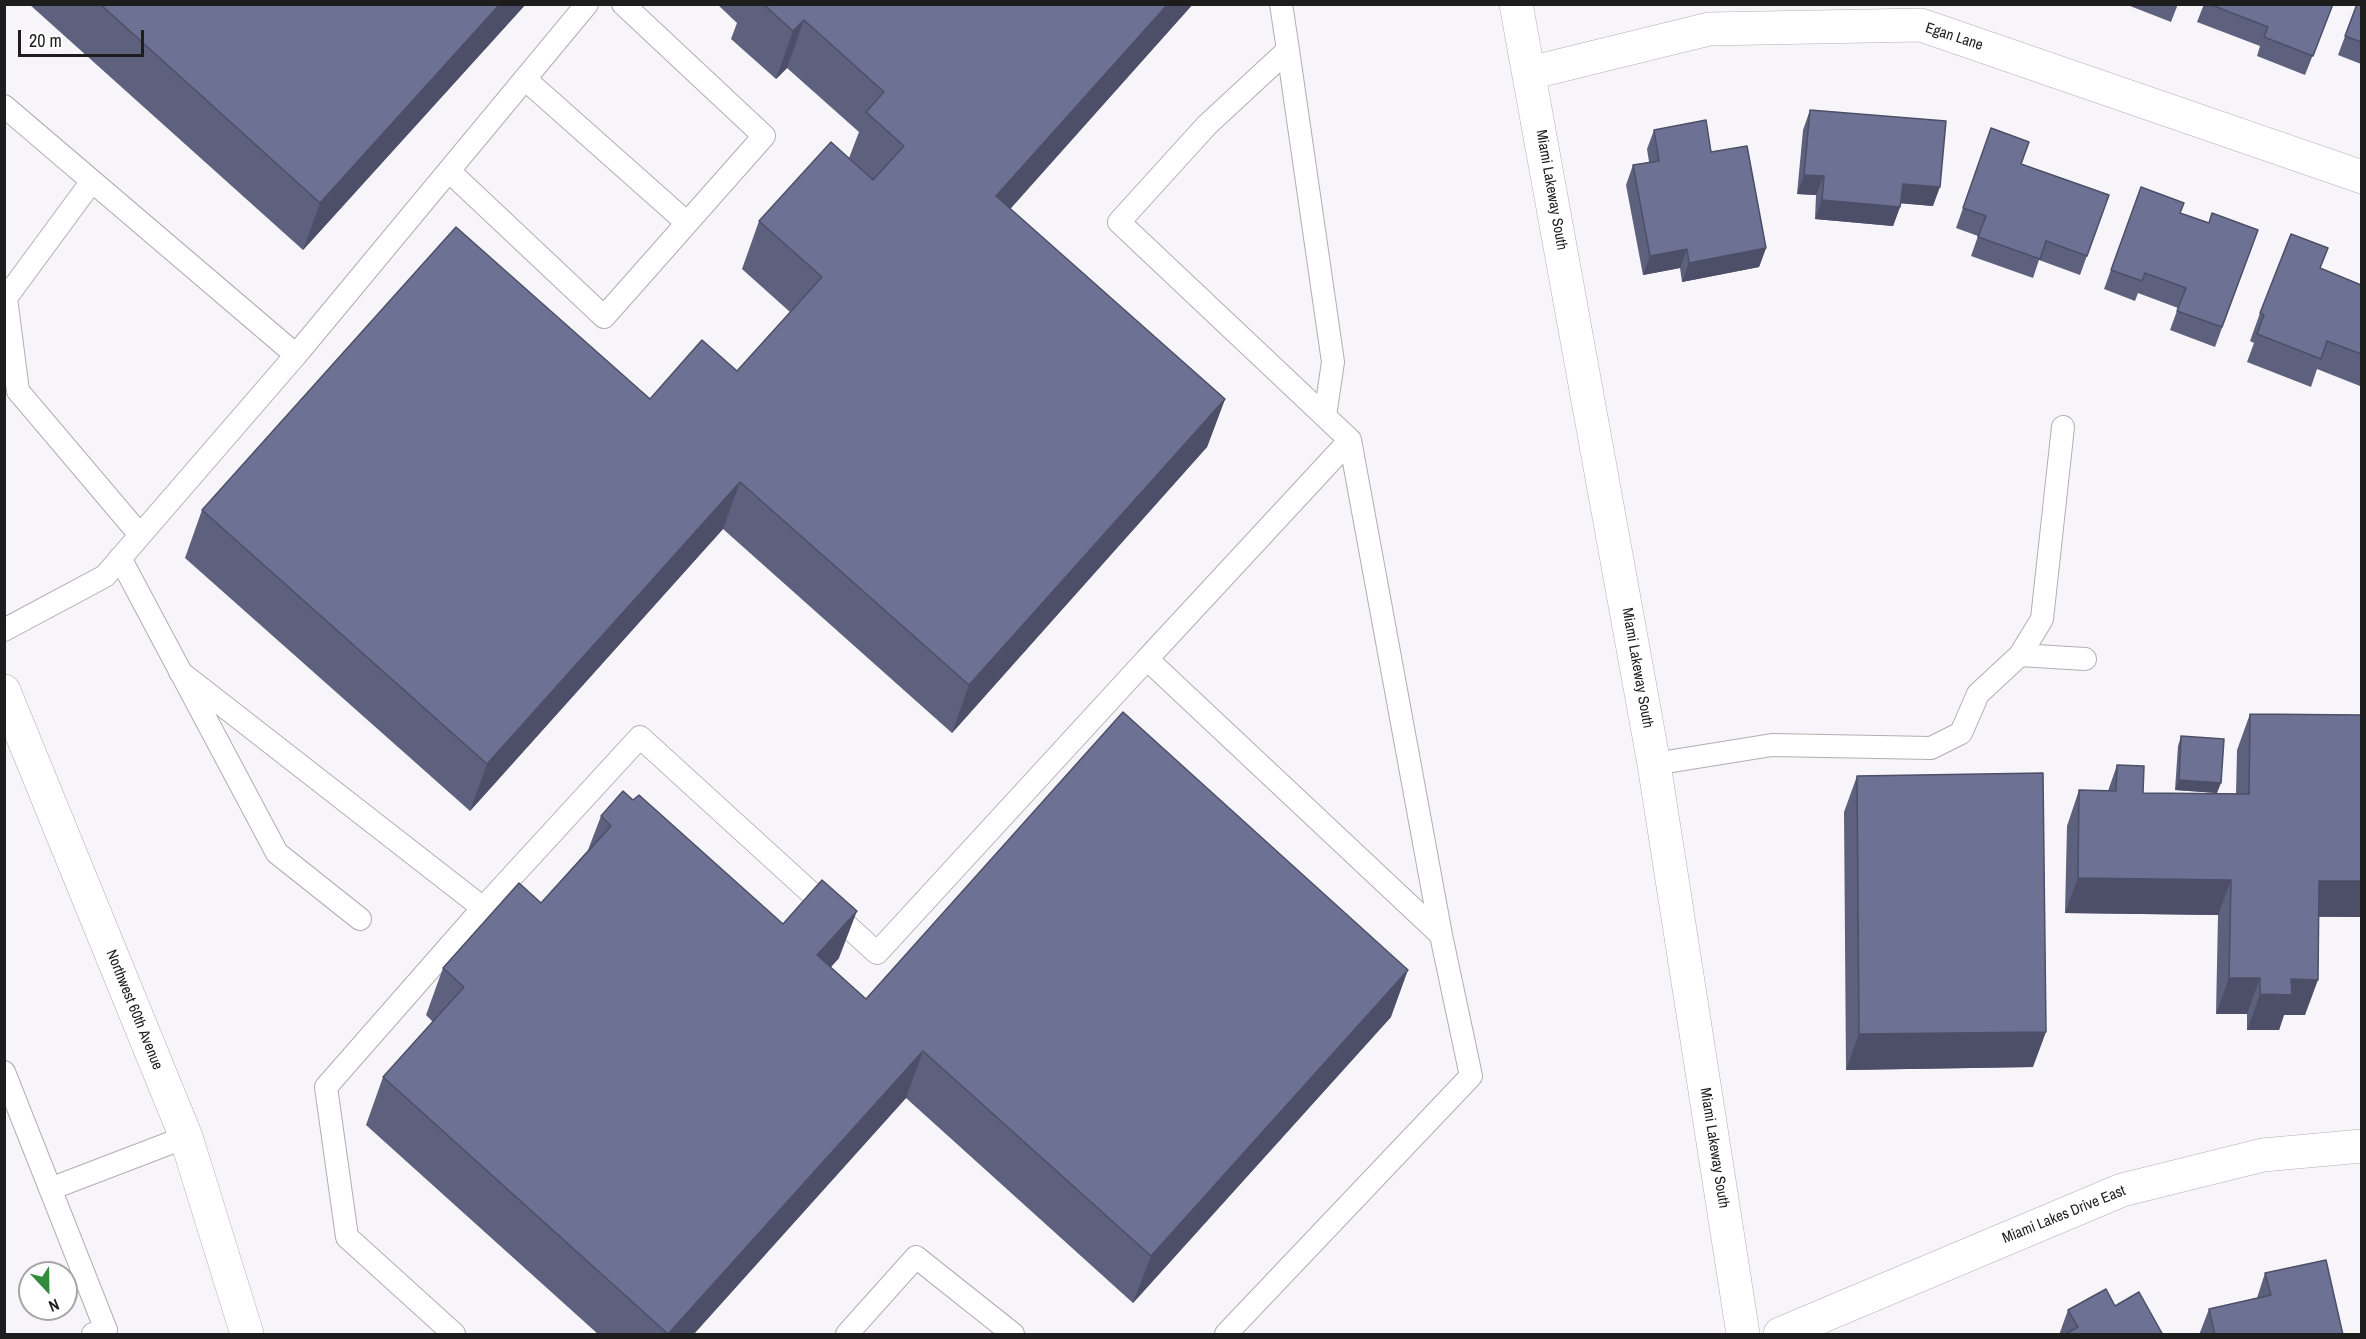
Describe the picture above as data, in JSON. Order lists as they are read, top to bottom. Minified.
{"streets":{"street":["Egan Lane","Miami Lakeway South","Northwest 60th Avenue","Miami Lakes Drive East"]},"crossings":[["Egan Lane","Miami Lakeway South"]],"scale_bar":"20 m","north":"bottom"}
